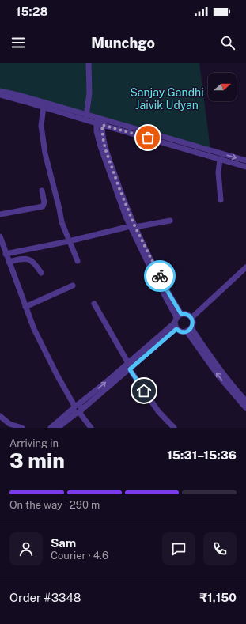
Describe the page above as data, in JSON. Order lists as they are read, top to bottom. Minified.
{"parks":["Sanjay Gandhi Jaivik Udyan"],"north":"right","page":{"status":"15:28","header":"Munchgo","heading":["3 min","Arriving in","15:31–15:36"],"panel":["Sam","Courier · 4.6","Order #3348","₹1,150"],"bar":"On the way · 290 m"}}
